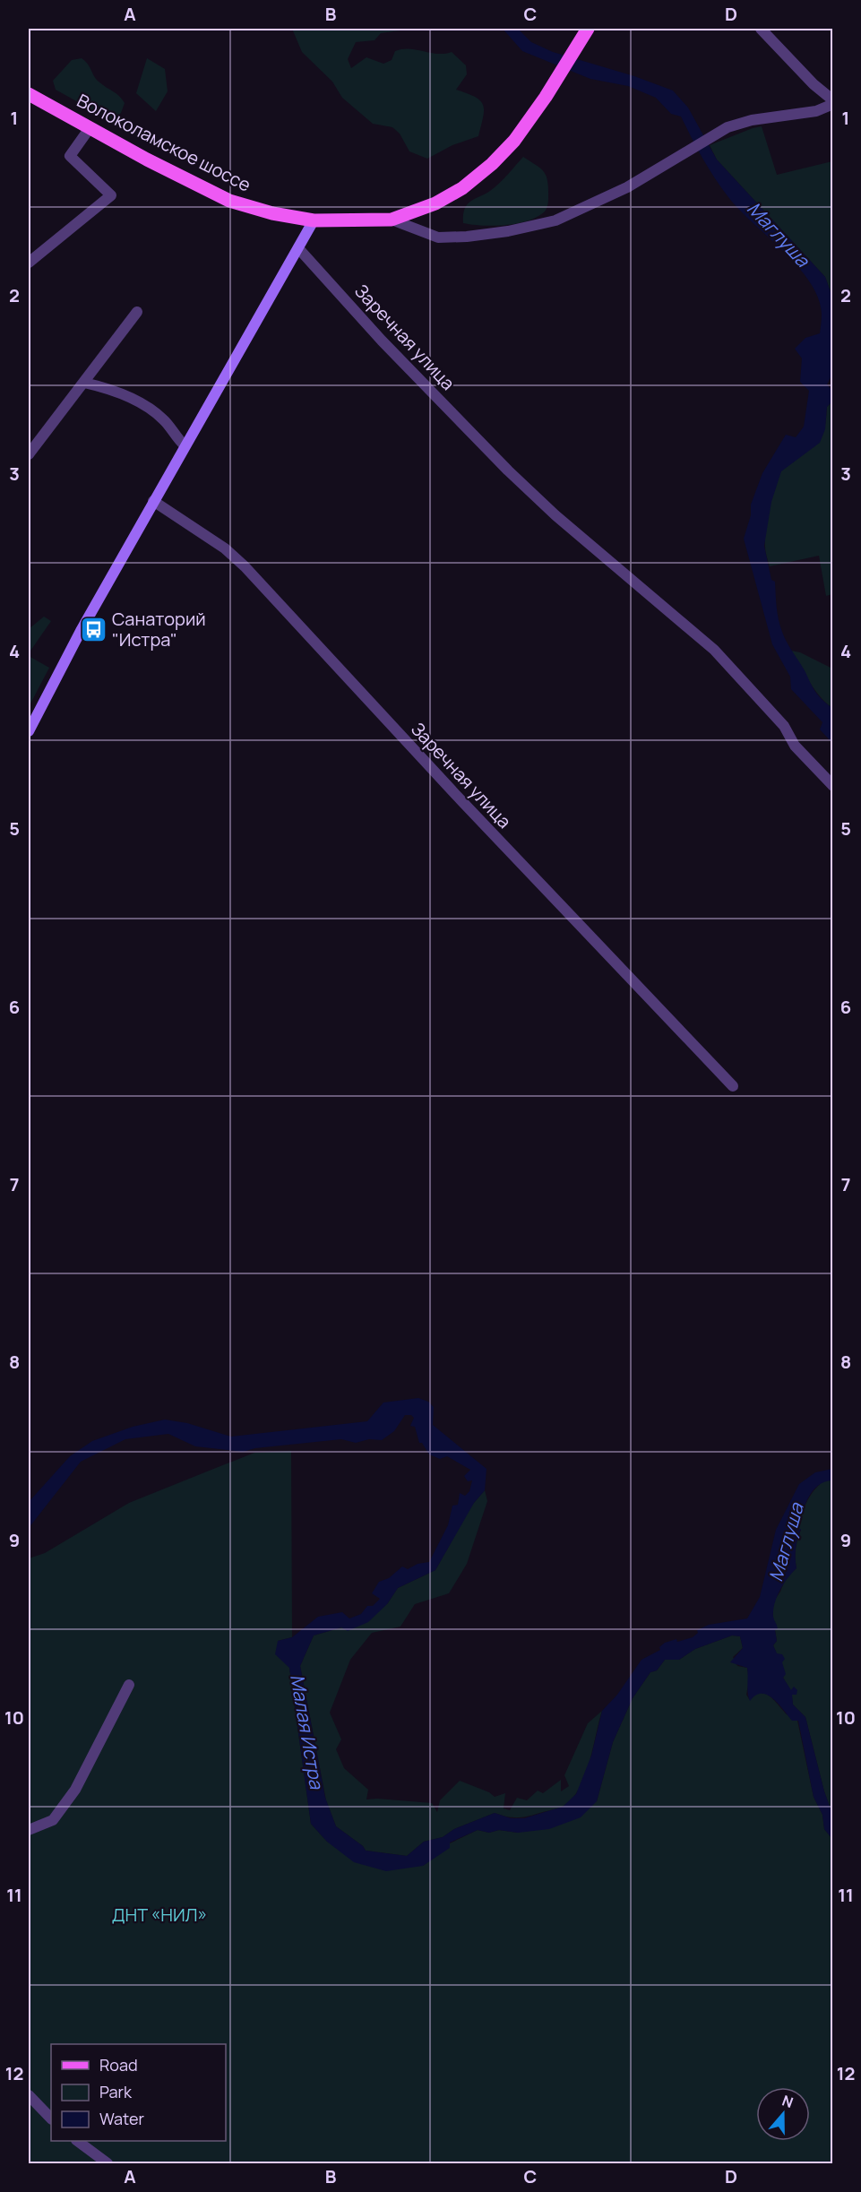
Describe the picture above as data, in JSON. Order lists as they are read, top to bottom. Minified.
{"streets":{"main road":["Волоколамское шоссе"],"street":["Заречная улица"]},"water":["Маглуша","Малая Истра"],"parks":["ДНТ «НИЛ»"],"places":{"bus stop":["Санаторий \"Истра\""]},"legend":["Road","Park","Water"],"north":"top","grid":{"columns":["A","B","C","D"],"rows":["1","2","3","4","5","6","7","8","9","10","11","12"]}}
